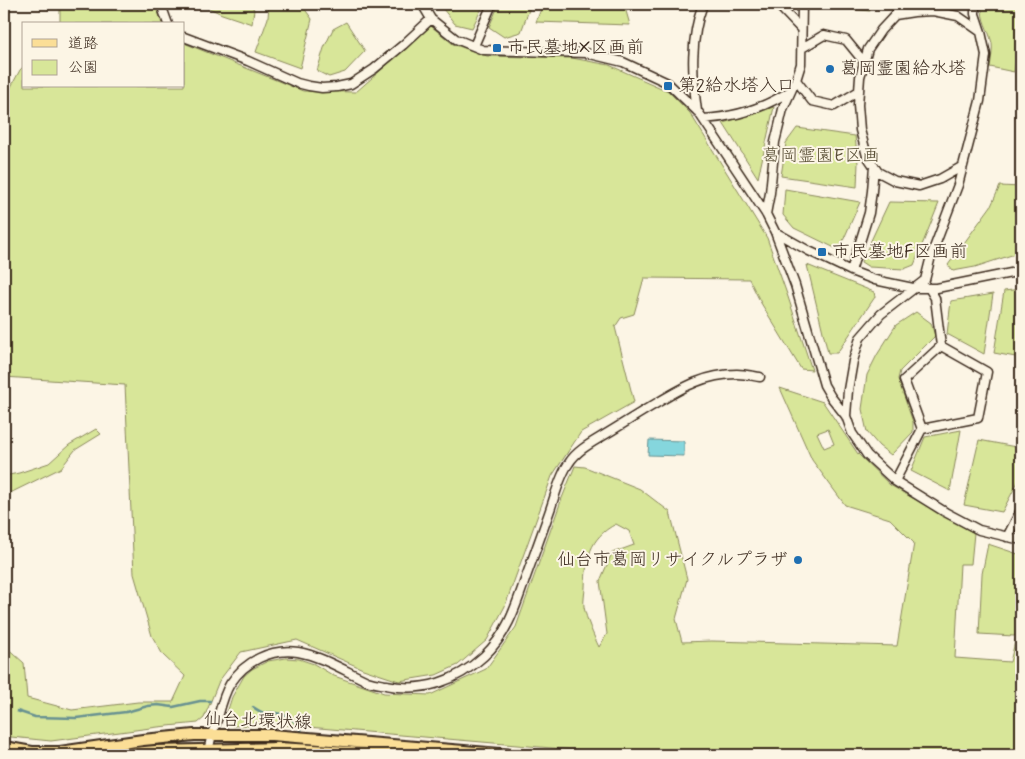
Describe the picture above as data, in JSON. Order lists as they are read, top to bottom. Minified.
{"streets":{"main road":["仙台北環状線"]},"parks":["葛岡霊園E区画"],"places":{"transit":["市民墓地X区画前","第2給水塔入口","市民墓地F区画前"],"other":["葛岡霊園給水塔","仙台市葛岡リサイクルプラザ"]},"legend":["道路","公園"]}
